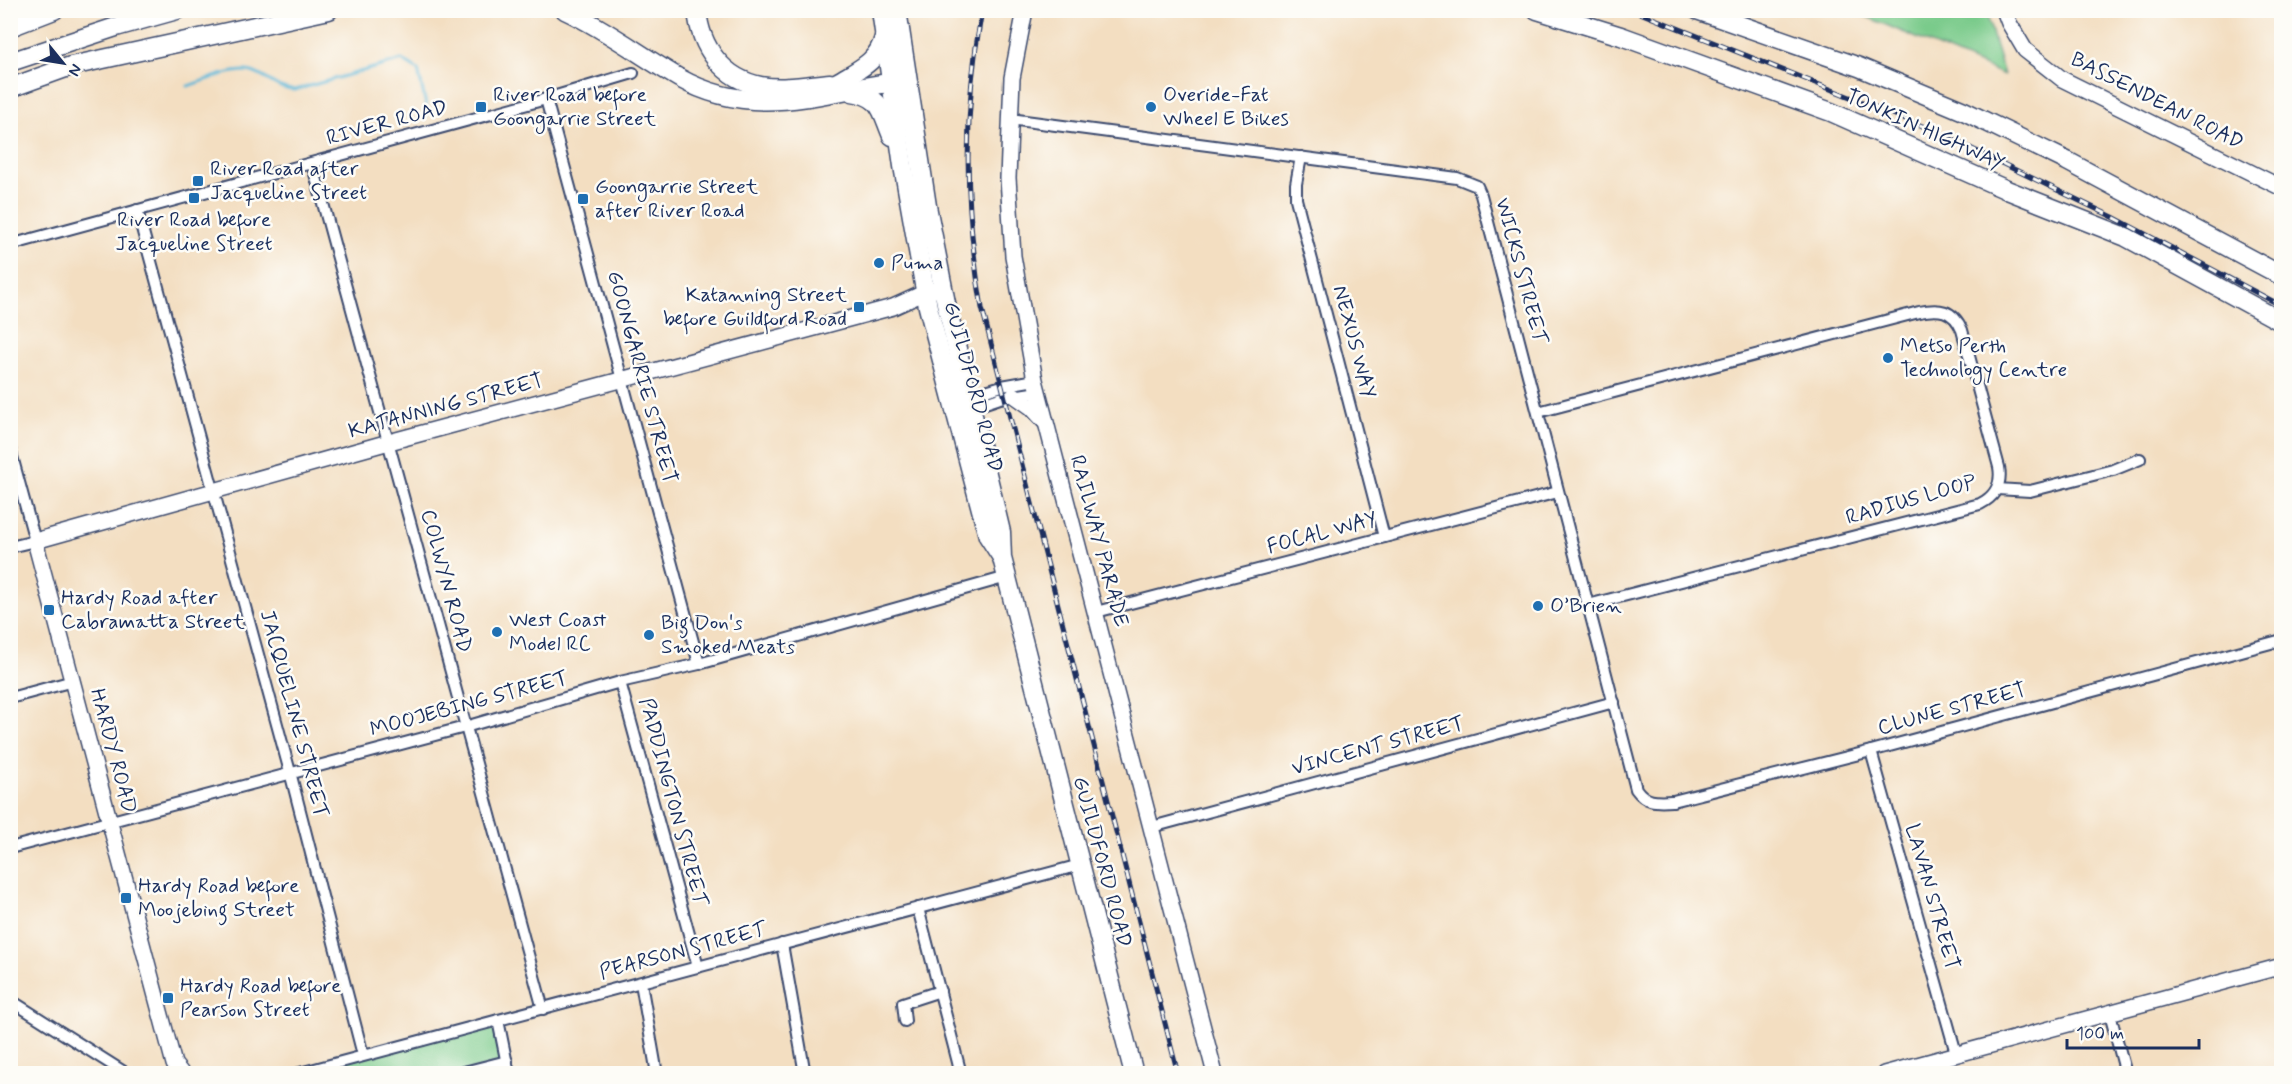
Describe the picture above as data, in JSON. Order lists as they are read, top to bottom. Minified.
{"streets":{"highway":["TONKIN HIGHWAY","GUILDFORD ROAD"],"street":["BASSENDEAN ROAD","RIVER ROAD","WICKS STREET","NEXUS WAY","GOONGARRIE STREET","KATANNING STREET","RADIUS LOOP","FOCAL WAY","RAILWAY PARADE","COLWYN ROAD","MOOJEBING STREET","CLUNE STREET","JACQUELINE STREET","VINCENT STREET","HARDY ROAD","PADDINGTON STREET","LAVAN STREET","PEARSON STREET"]},"crossings":[["RIVER ROAD","GOONGARRIE STREET"],["RIVER ROAD","COLWYN ROAD"],["RIVER ROAD","JACQUELINE STREET"],["WICKS STREET","NEXUS WAY"],["WICKS STREET","RADIUS LOOP"],["WICKS STREET","FOCAL WAY"],["WICKS STREET","RAILWAY PARADE"],["WICKS STREET","CLUNE STREET"],["WICKS STREET","VINCENT STREET"],["NEXUS WAY","FOCAL WAY"],["GOONGARRIE STREET","KATANNING STREET"],["GOONGARRIE STREET","MOOJEBING STREET"],["GUILDFORD ROAD","KATANNING STREET"],["GUILDFORD ROAD","MOOJEBING STREET"],["GUILDFORD ROAD","PEARSON STREET"],["KATANNING STREET","COLWYN ROAD"],["KATANNING STREET","JACQUELINE STREET"],["KATANNING STREET","HARDY ROAD"],["FOCAL WAY","RAILWAY PARADE"],["RAILWAY PARADE","VINCENT STREET"],["COLWYN ROAD","MOOJEBING STREET"],["COLWYN ROAD","PEARSON STREET"],["MOOJEBING STREET","JACQUELINE STREET"],["MOOJEBING STREET","HARDY ROAD"],["MOOJEBING STREET","PADDINGTON STREET"],["CLUNE STREET","LAVAN STREET"],["JACQUELINE STREET","PEARSON STREET"],["PADDINGTON STREET","PEARSON STREET"]],"places":{"transit":["River Road before Goongarrie Street","River Road after Jacqueline Street","River Road before Jacqueline Street","Goongarrie Street after River Road","Katanning Street before Guildford Road","Hardy Road after Cabramatta Street","Hardy Road before Moojebing Street","Hardy Road before Pearson Street"],"other":["Overide-Fat Wheel E Bikes","Puma","Metso Perth Technology Centre","O’Brien","West Coast Model RC","Big Don's Smoked Meats"]},"scale_bar":"100 m","north":"bottom right"}
